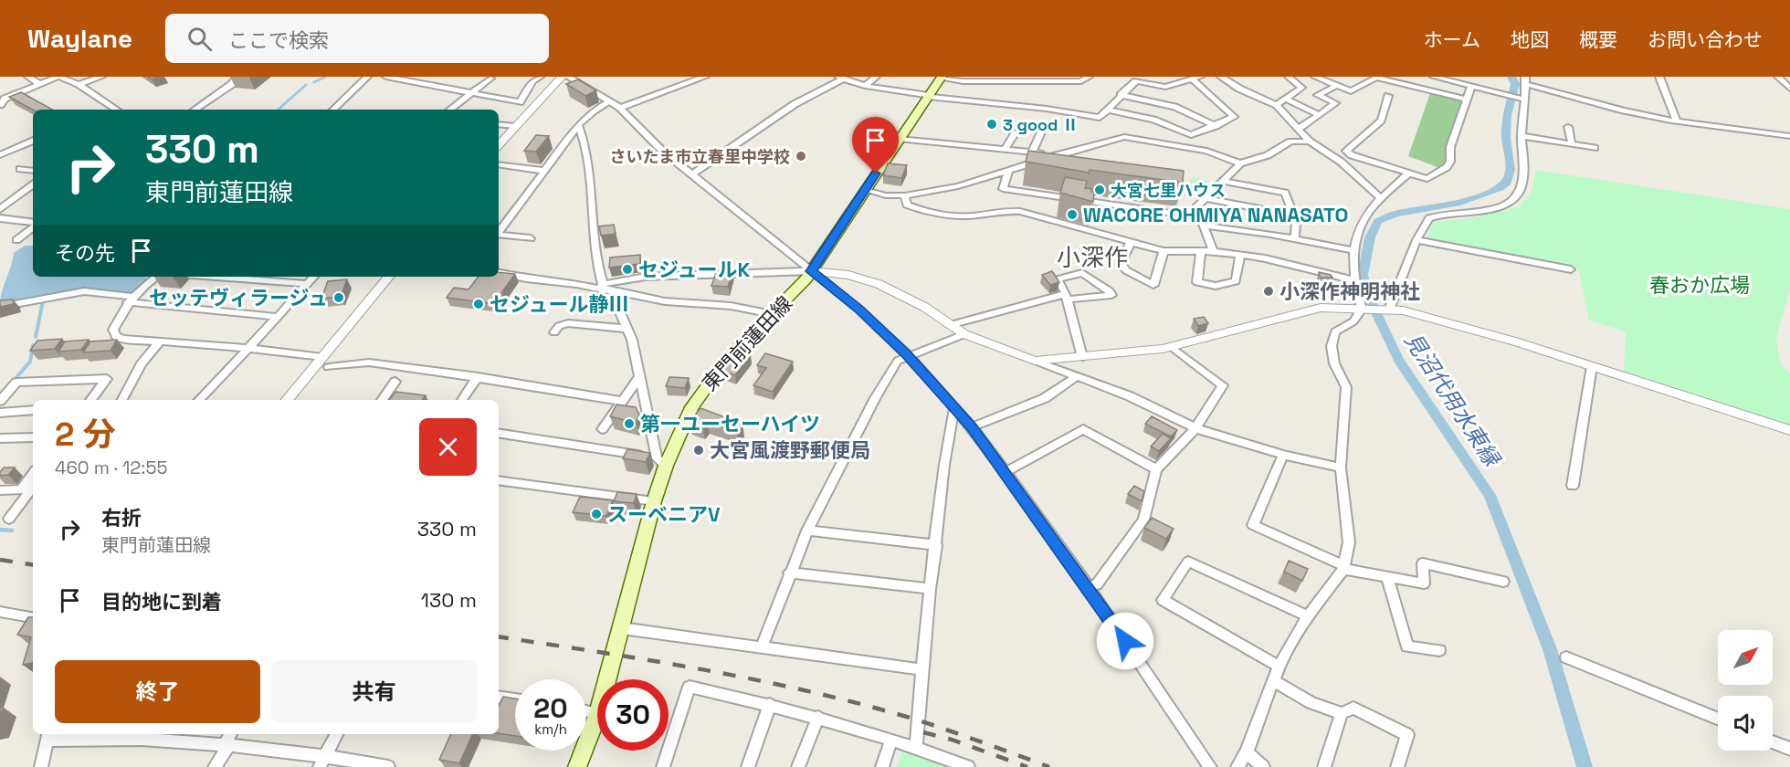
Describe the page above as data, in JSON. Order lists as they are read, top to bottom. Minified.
{"streets":{"main road":["東門前蓮田線"]},"districts":["小深作"],"water":["見沼代用水東縁"],"parks":["春おか広場"],"places":["3 good Ⅱ","さいたま市立春里中学校","大宮七里ハウス","WACORE OHMIYA NANASATO","セジュールK","小深作神明神社","セッテヴィラージュ","セジュール静Ⅲ","第一ユーセーハイツ","大宮風渡野郵便局","スーベニアV"],"north":"top right","page":{"header":"Waylane","search":"ここで検索","nav":["ホーム","地図","概要","お問い合わせ"],"turn":["330 m","東門前蓮田線"],"then":"その先","heading":["2 分","460 m · 12:55"],"list":[{"name":"右折","note":"東門前蓮田線","value":"330 m"},{"name":"目的地に到着","value":"130 m"}],"buttons":["終了","共有"],"speed":"20 km/h","limit":"30"}}
